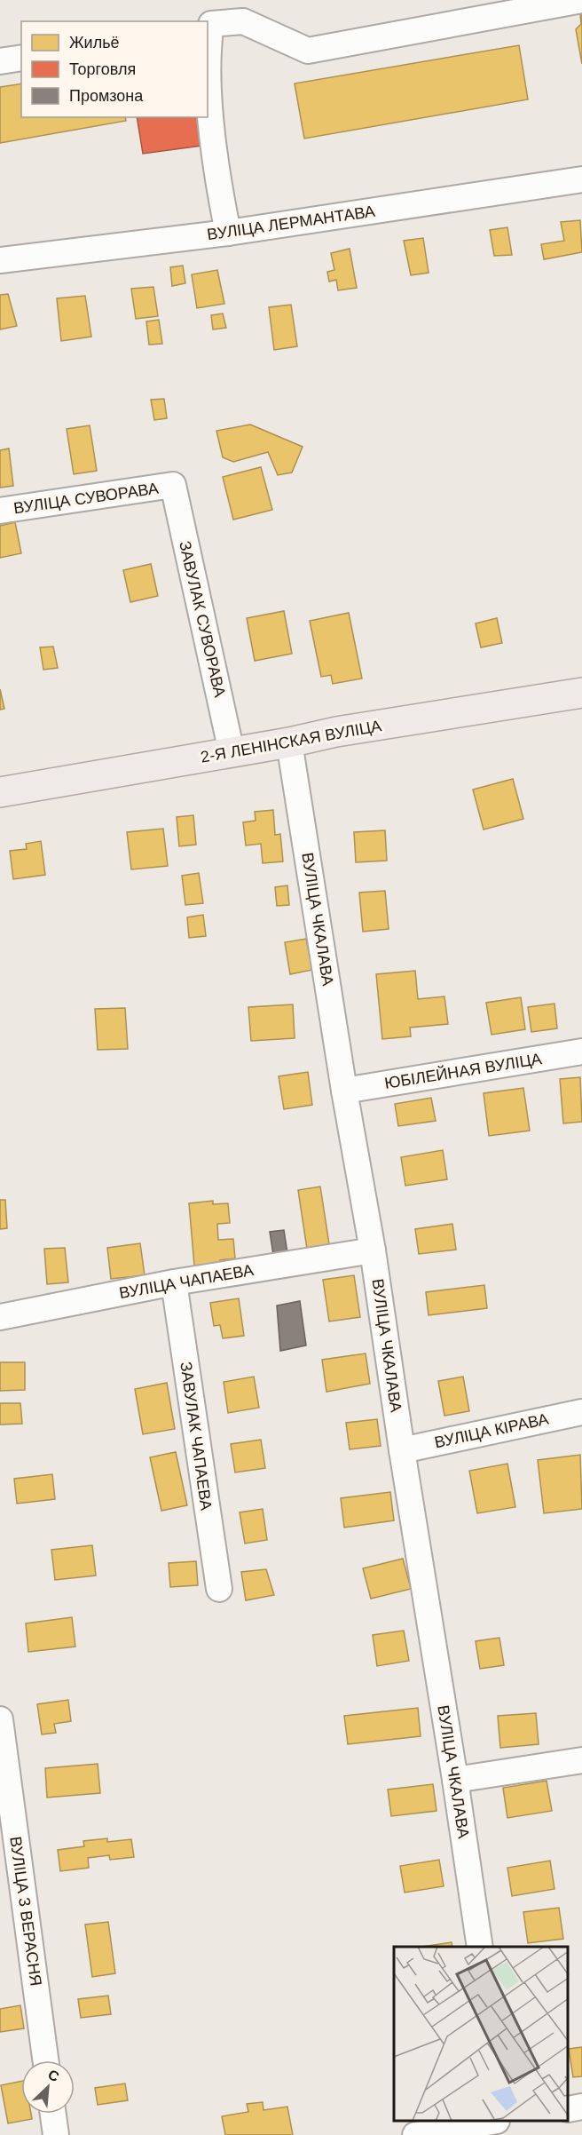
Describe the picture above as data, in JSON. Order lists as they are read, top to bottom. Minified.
{"streets":{"main road":["2-Я ЛЕНІНСКАЯ ВУЛІЦА"],"street":["ВУЛІЦА ЛЕРМАНТАВА","ВУЛІЦА СУВОРАВА","ЗАВУЛАК СУВОРАВА","ВУЛІЦА ЧКАЛАВА","ЮБІЛЕЙНАЯ ВУЛІЦА","ВУЛІЦА ЧАПАЕВА","ВУЛІЦА КІРАВА","ЗАВУЛАК ЧАПАЕВА","ВУЛІЦА 3 ВЕРАСНЯ"]},"crossings":[["ВУЛІЦА СУВОРАВА","ЗАВУЛАК СУВОРАВА"],["ЗАВУЛАК СУВОРАВА","2-Я ЛЕНІНСКАЯ ВУЛІЦА"],["2-Я ЛЕНІНСКАЯ ВУЛІЦА","ВУЛІЦА ЧКАЛАВА"],["ВУЛІЦА ЧКАЛАВА","ЮБІЛЕЙНАЯ ВУЛІЦА"],["ВУЛІЦА ЧКАЛАВА","ВУЛІЦА ЧАПАЕВА"],["ВУЛІЦА ЧКАЛАВА","ВУЛІЦА КІРАВА"],["ВУЛІЦА ЧАПАЕВА","ЗАВУЛАК ЧАПАЕВА"]],"legend":["Жильё","Торговля","Промзона"],"north":"top right"}
